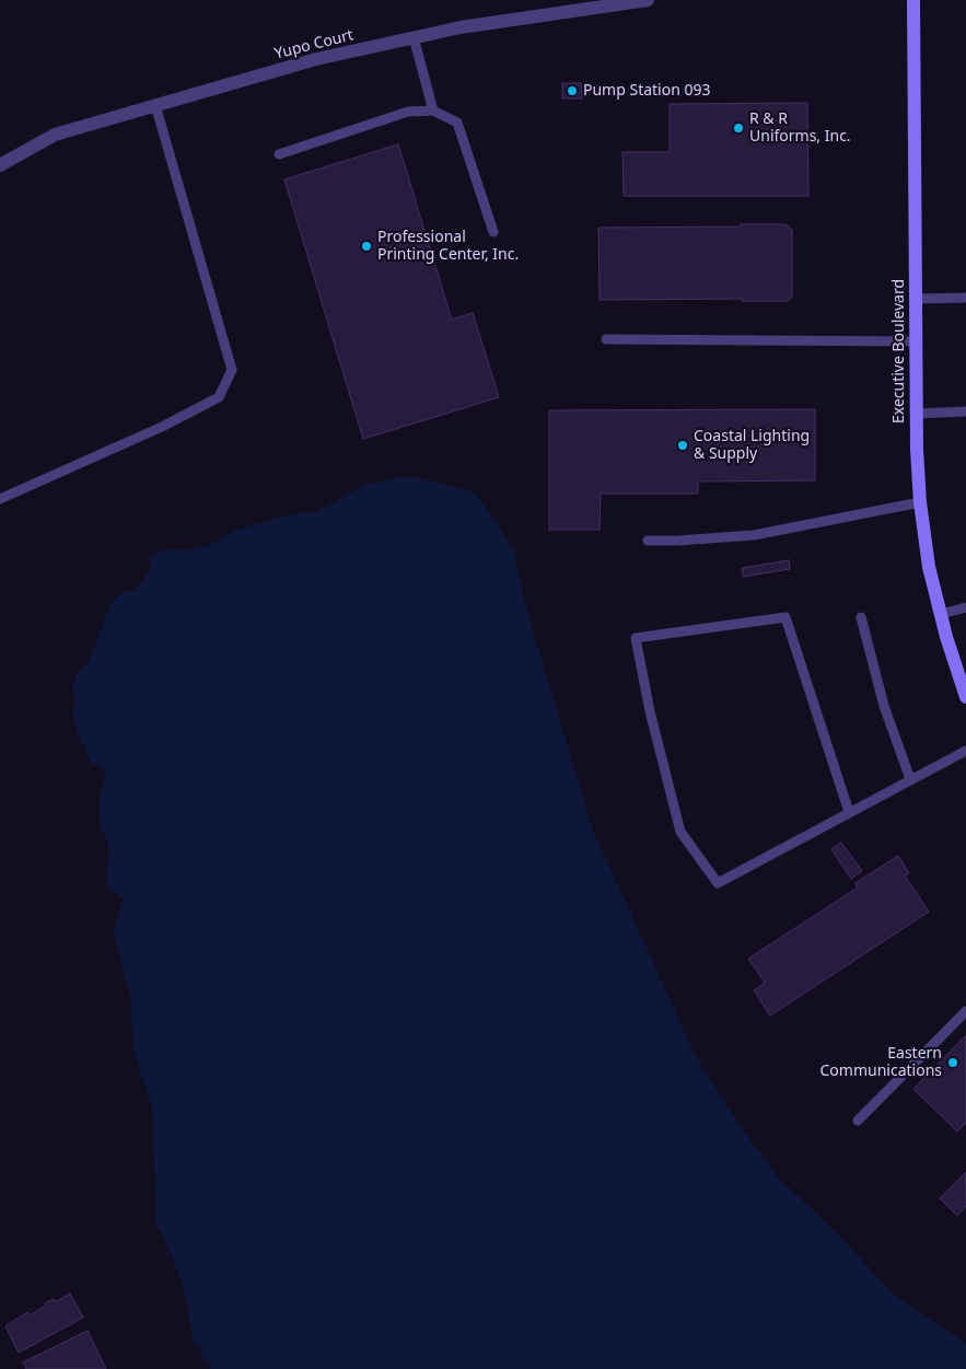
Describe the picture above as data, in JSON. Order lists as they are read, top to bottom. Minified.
{"streets":{"street":["Yupo Court","Executive Boulevard"]},"places":["Pump Station 093","R & R Uniforms, Inc.","Professional Printing Center, Inc.","Coastal Lighting & Supply","Eastern Communications"]}
